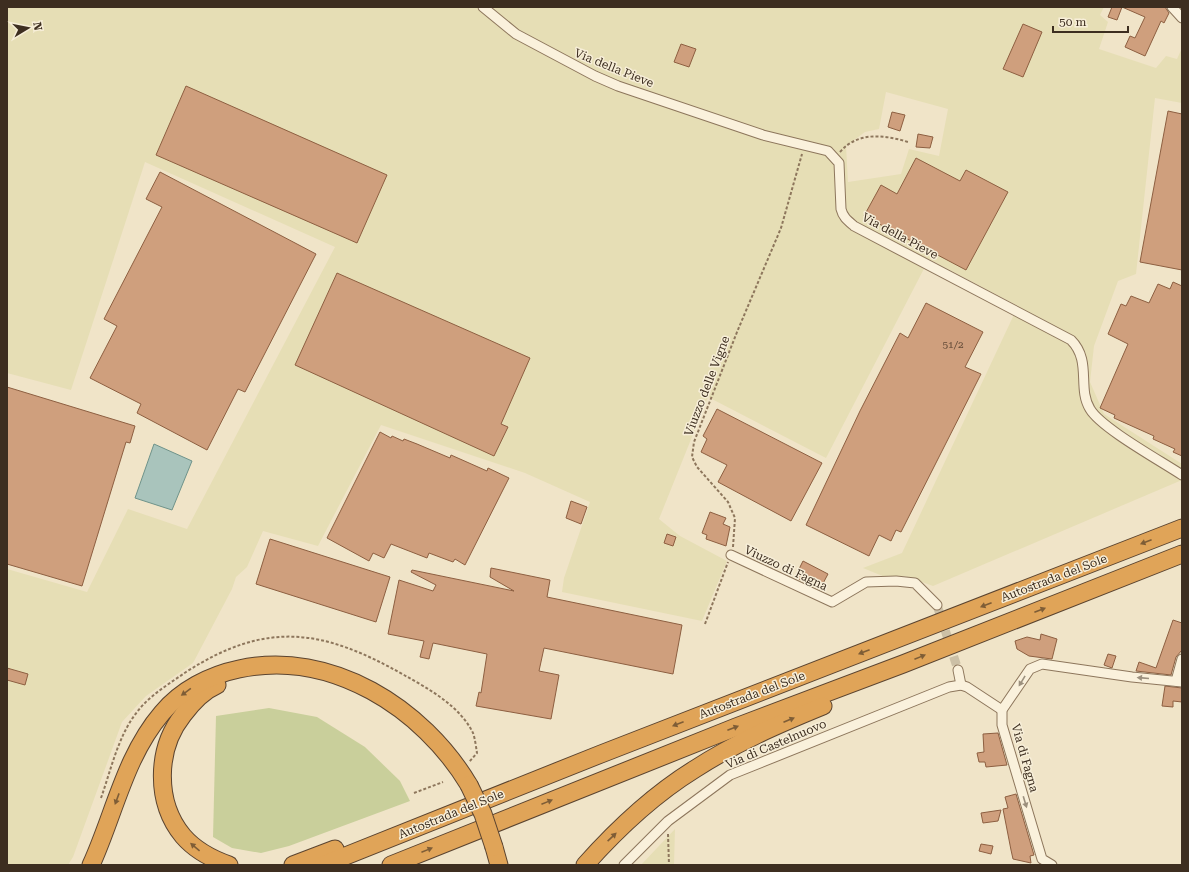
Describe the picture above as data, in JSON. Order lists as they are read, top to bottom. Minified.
{"streets":{"highway":["Autostrada del Sole"],"street":["Via della Pieve","Viuzzo di Fagna","Via di Castelnuovo","Via di Fagna"],"path":["Viuzzo delle Vigne"]},"crossings":[["Via della Pieve","Viuzzo delle Vigne"],["Viuzzo delle Vigne","Viuzzo di Fagna"]],"house_numbers":["51/2"],"scale_bar":"50 m","north":"right"}
